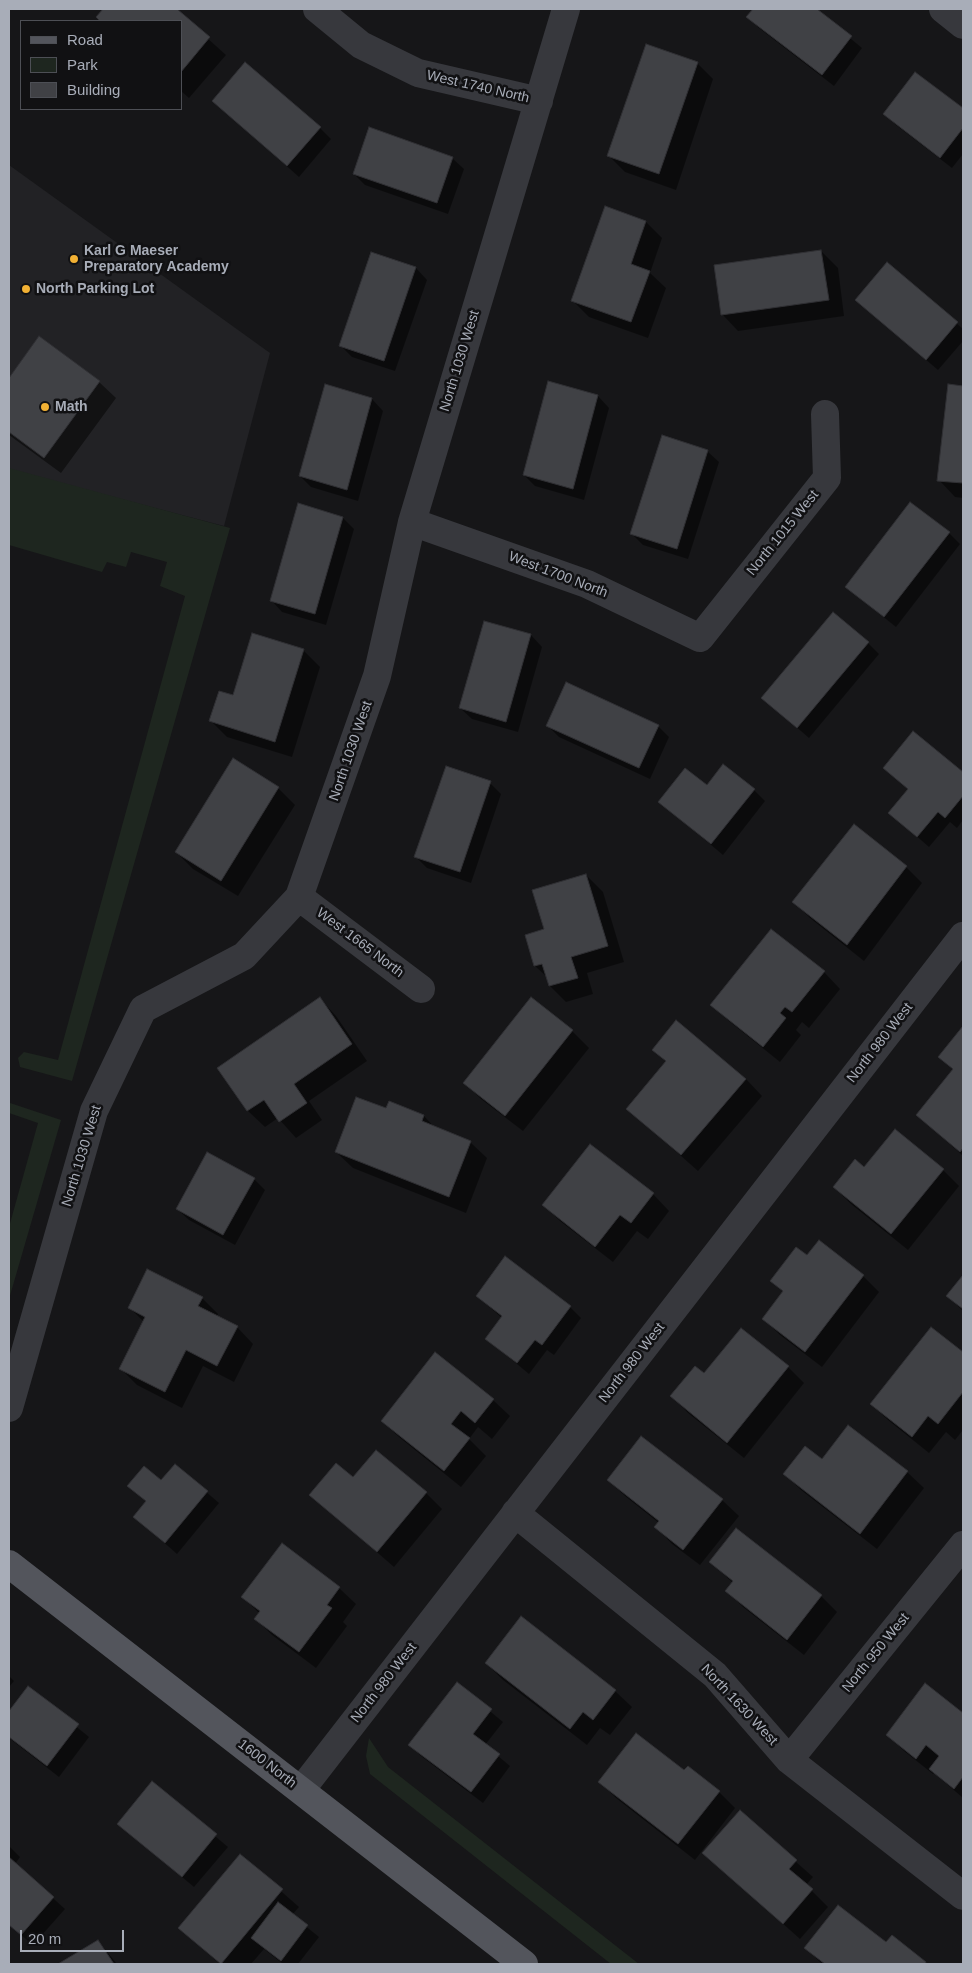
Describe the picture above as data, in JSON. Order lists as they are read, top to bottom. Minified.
{"streets":{"main road":["1600 North"],"street":["West 1740 North","North 1030 West","North 1015 West","West 1700 North","West 1665 North","North 980 West","North 950 West","North 1630 West"]},"crossings":[["West 1740 North","North 1030 West"],["North 1030 West","West 1700 North"],["North 1030 West","West 1665 North"],["North 1015 West","West 1700 North"],["North 980 West","North 1630 West"],["North 980 West","1600 North"],["North 950 West","North 1630 West"]],"places":["Karl G Maeser Preparatory Academy","North Parking Lot","Math"],"legend":["Road","Park","Building"],"scale_bar":"20 m"}
